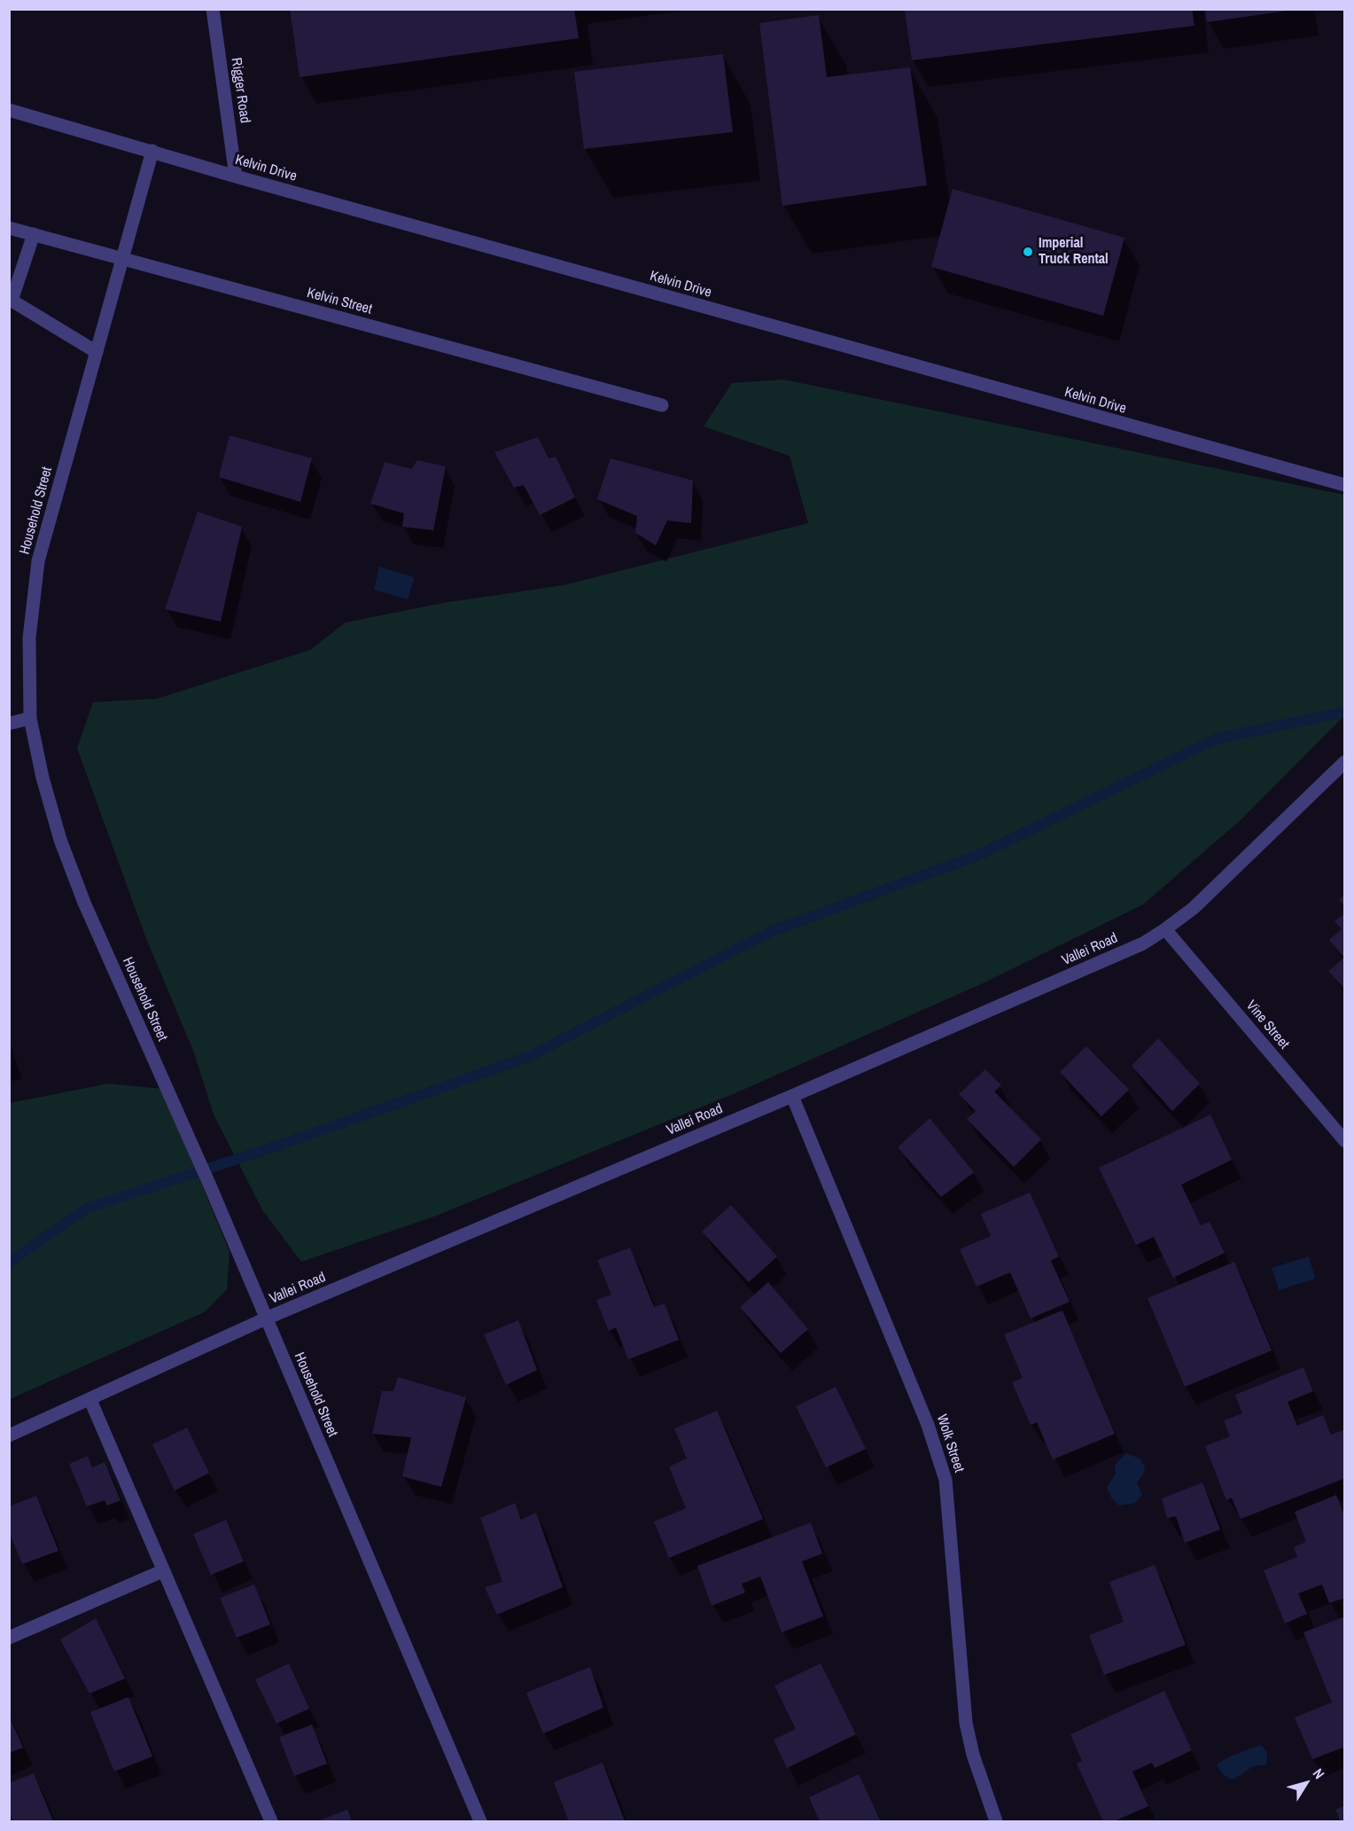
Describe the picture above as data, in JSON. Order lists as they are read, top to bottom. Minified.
{"streets":{"street":["Rigger Road","Kelvin Drive","Kelvin Street","Household Street","Vallei Road","Vine Street","Wolk Street"]},"crossings":[["Rigger Road","Kelvin Drive"],["Kelvin Drive","Household Street"],["Kelvin Street","Household Street"],["Household Street","Vallei Road"],["Vallei Road","Vine Street"],["Vallei Road","Wolk Street"]],"places":["Imperial Truck Rental"],"north":"top right"}
